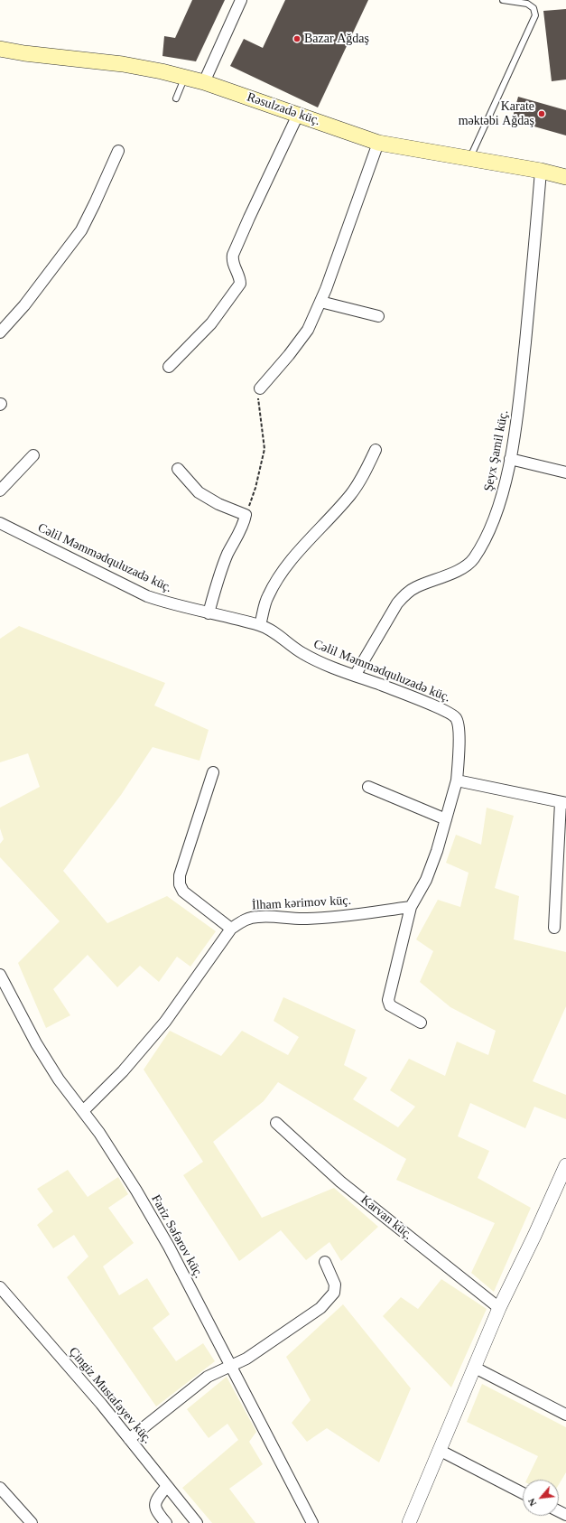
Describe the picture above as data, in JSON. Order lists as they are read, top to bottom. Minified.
{"streets":{"main road":["Rəsulzadə küç."],"street":["Şeyx Şamil küç.","Cəlil Məmmədquluzadə küç.","İlham kərimov küç.","Karvan küç.","Fariz Səfərov küç.","Çingiz Mustafayev küç."]},"crossings":[["Rəsulzadə küç.","Şeyx Şamil küç."],["Şeyx Şamil küç.","Cəlil Məmmədquluzadə küç."],["İlham kərimov küç.","Fariz Səfərov küç."]],"places":["Bazar Ağdaş","Karate məktəbi Ağdaş"],"north":"bottom left"}
